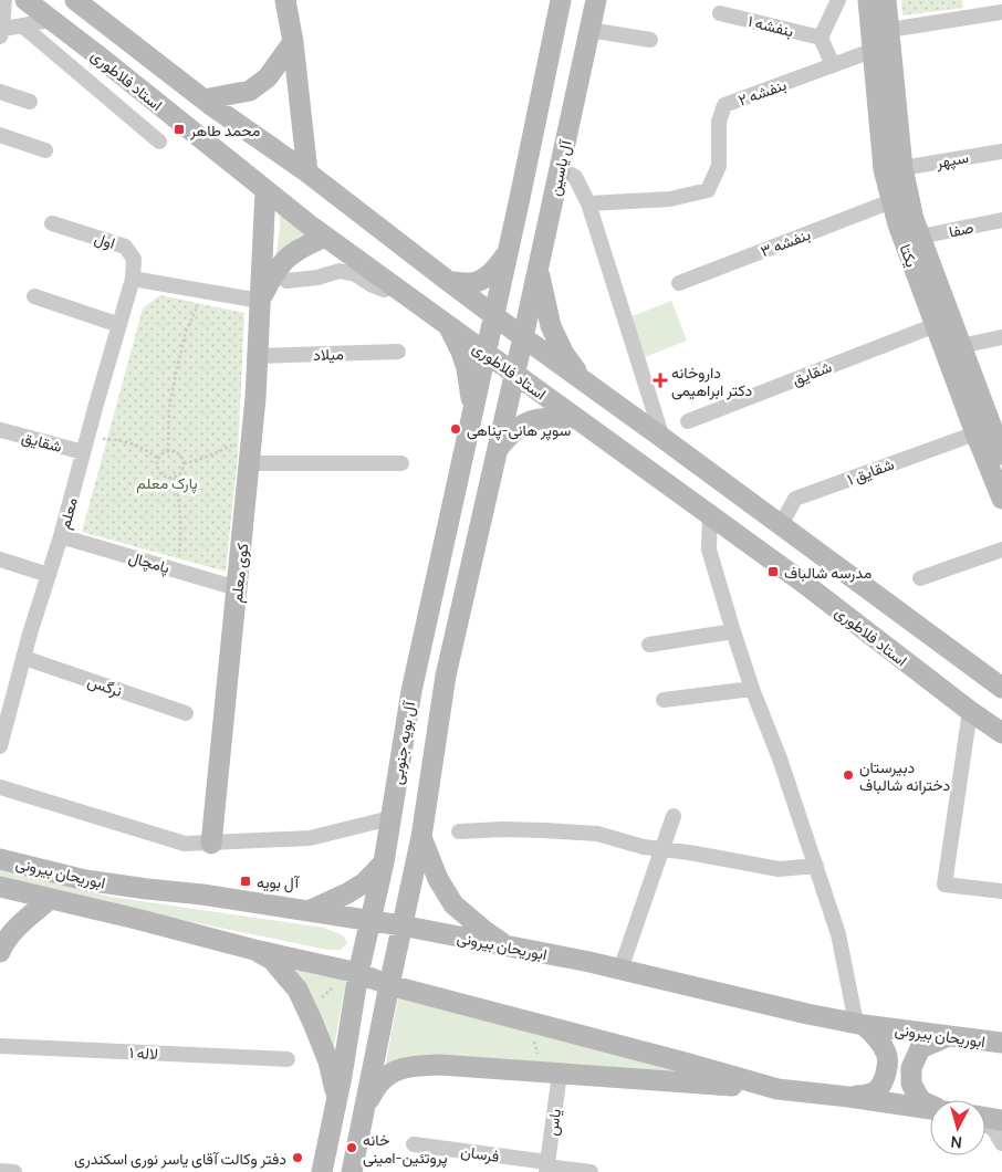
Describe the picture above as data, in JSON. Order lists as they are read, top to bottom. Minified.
{"streets":{"main road":["استاد فلاطوری","آل یاسین","یکتا","کوی معلم","آل بویه جنوبی","ابوریحان بیرونی"],"street":["بنفشه ۱","بنفشه ۲","سپهر","صفا","اول","بنفشه ۳","میلاد","شقایق","شقایق ۱","معلم","پامچال","نرگس","لاله ۱","یاس","فرسان"]},"crossings":[["استاد فلاطوری","آل یاسین"],["استاد فلاطوری","شقایق ۱"],["استاد فلاطوری","کوی معلم"],["استاد فلاطوری","آل بویه جنوبی"],["بنفشه ۲","یکتا"],["سپهر","یکتا"],["صفا","یکتا"],["اول","معلم"],["بنفشه ۳","یکتا"],["یکتا","شقایق"],["یکتا","شقایق ۱"],["میلاد","کوی معلم"],["شقایق","معلم"],["معلم","پامچال"],["معلم","نرگس"],["پامچال","کوی معلم"],["آل بویه جنوبی","ابوریحان بیرونی"],["یاس","فرسان"]],"parks":["پارک معلم"],"places":{"transit":["محمد طاهر","مدرسه شالباف","آل بویه"],"health":["داروخانه دکتر ابراهیمی"],"other":["سوپر هانی-پناهی","دبیرستان دخترانه شالباف","خانه پروتئین-امینی","دفتر وکالت آقای یاسر نوری اسکندری"]},"north":"bottom"}
